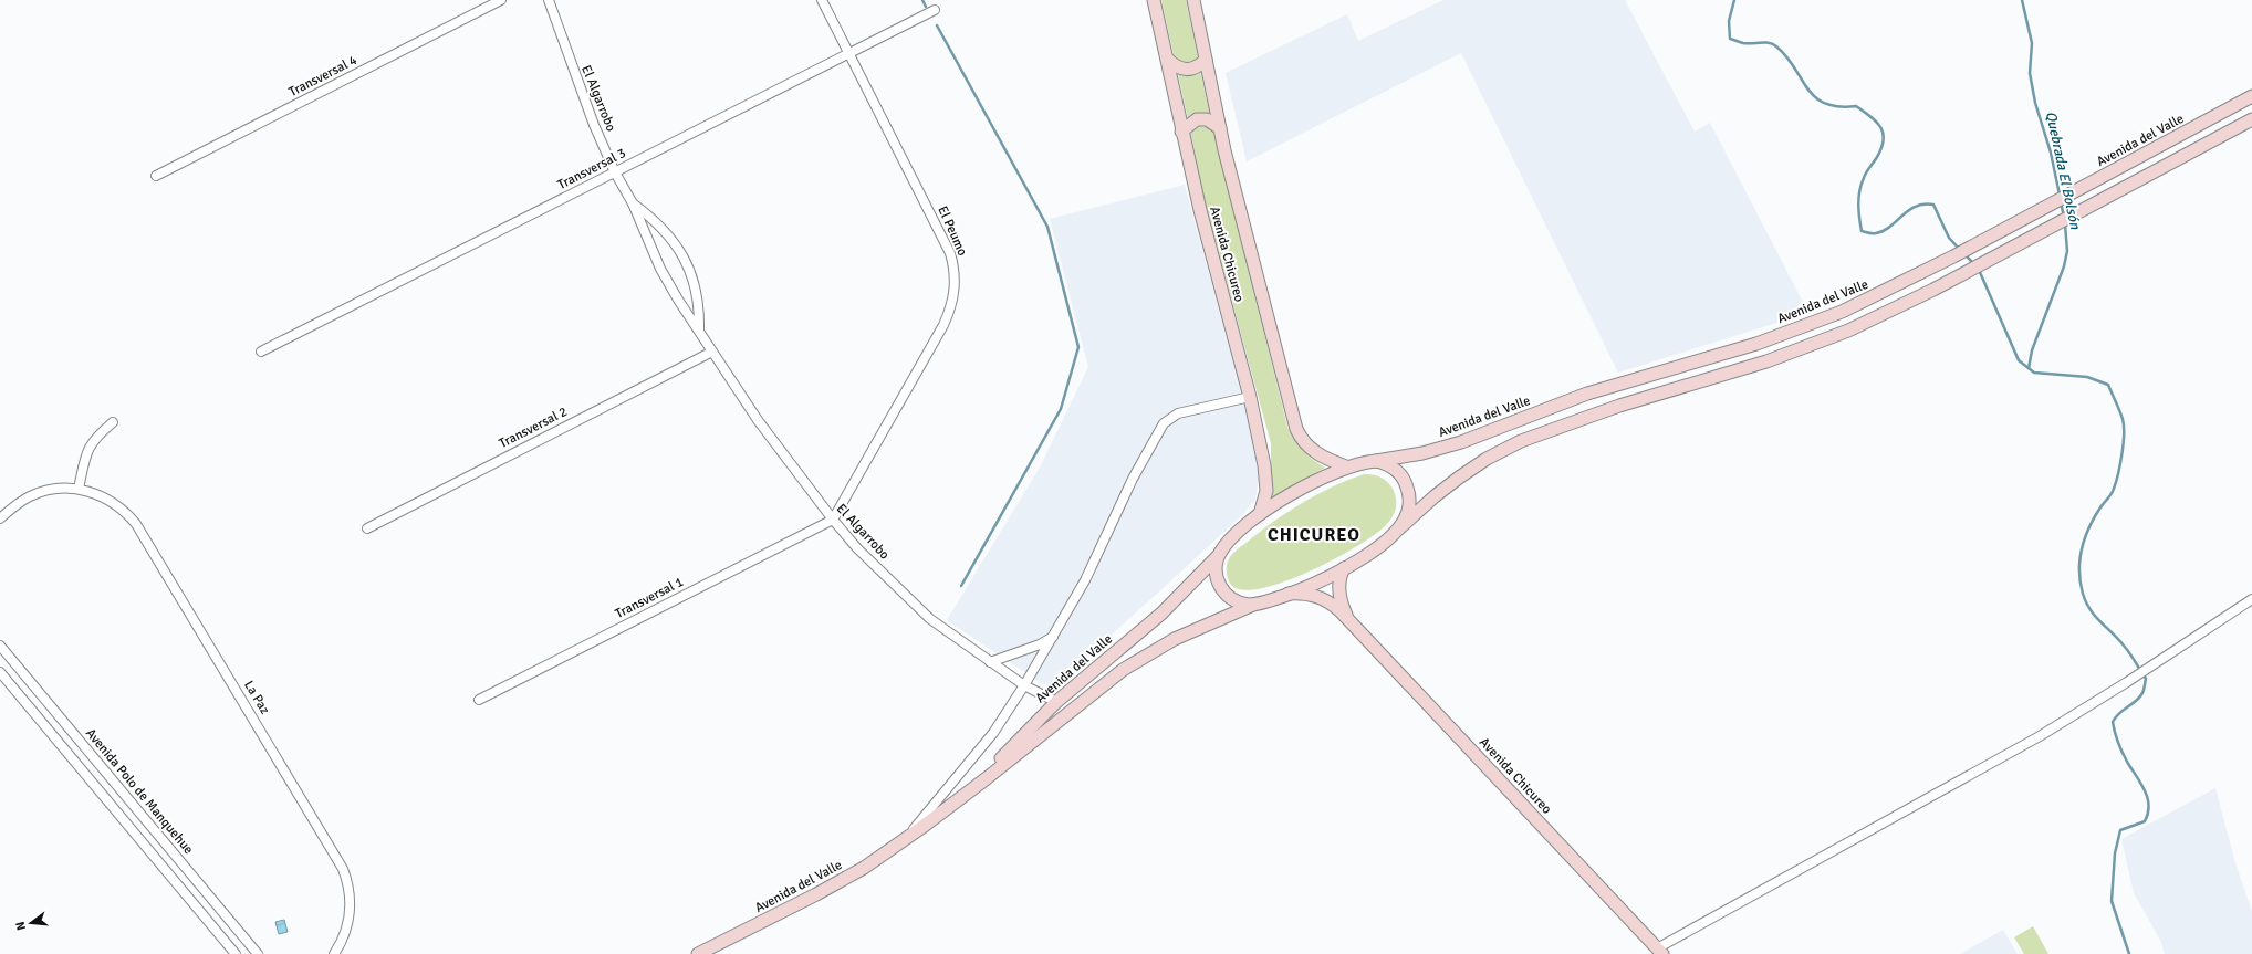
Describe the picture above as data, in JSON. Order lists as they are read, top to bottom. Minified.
{"streets":{"main road":["Avenida del Valle","Avenida Chicureo"],"street":["Transversal 4","El Algarrobo","Transversal 3","El Peumo","Transversal 2","Transversal 1","La Paz","Avenida Polo de Manquehue"]},"crossings":[["El Algarrobo","Avenida del Valle"],["El Algarrobo","Transversal 3"],["El Algarrobo","El Peumo"],["El Algarrobo","Transversal 2"],["El Algarrobo","Transversal 1"],["Avenida del Valle","Avenida Chicureo"],["Transversal 3","El Peumo"],["El Peumo","Transversal 1"]],"districts":["CHICUREO"],"water":["Quebrada El Bolsón"],"north":"left"}
